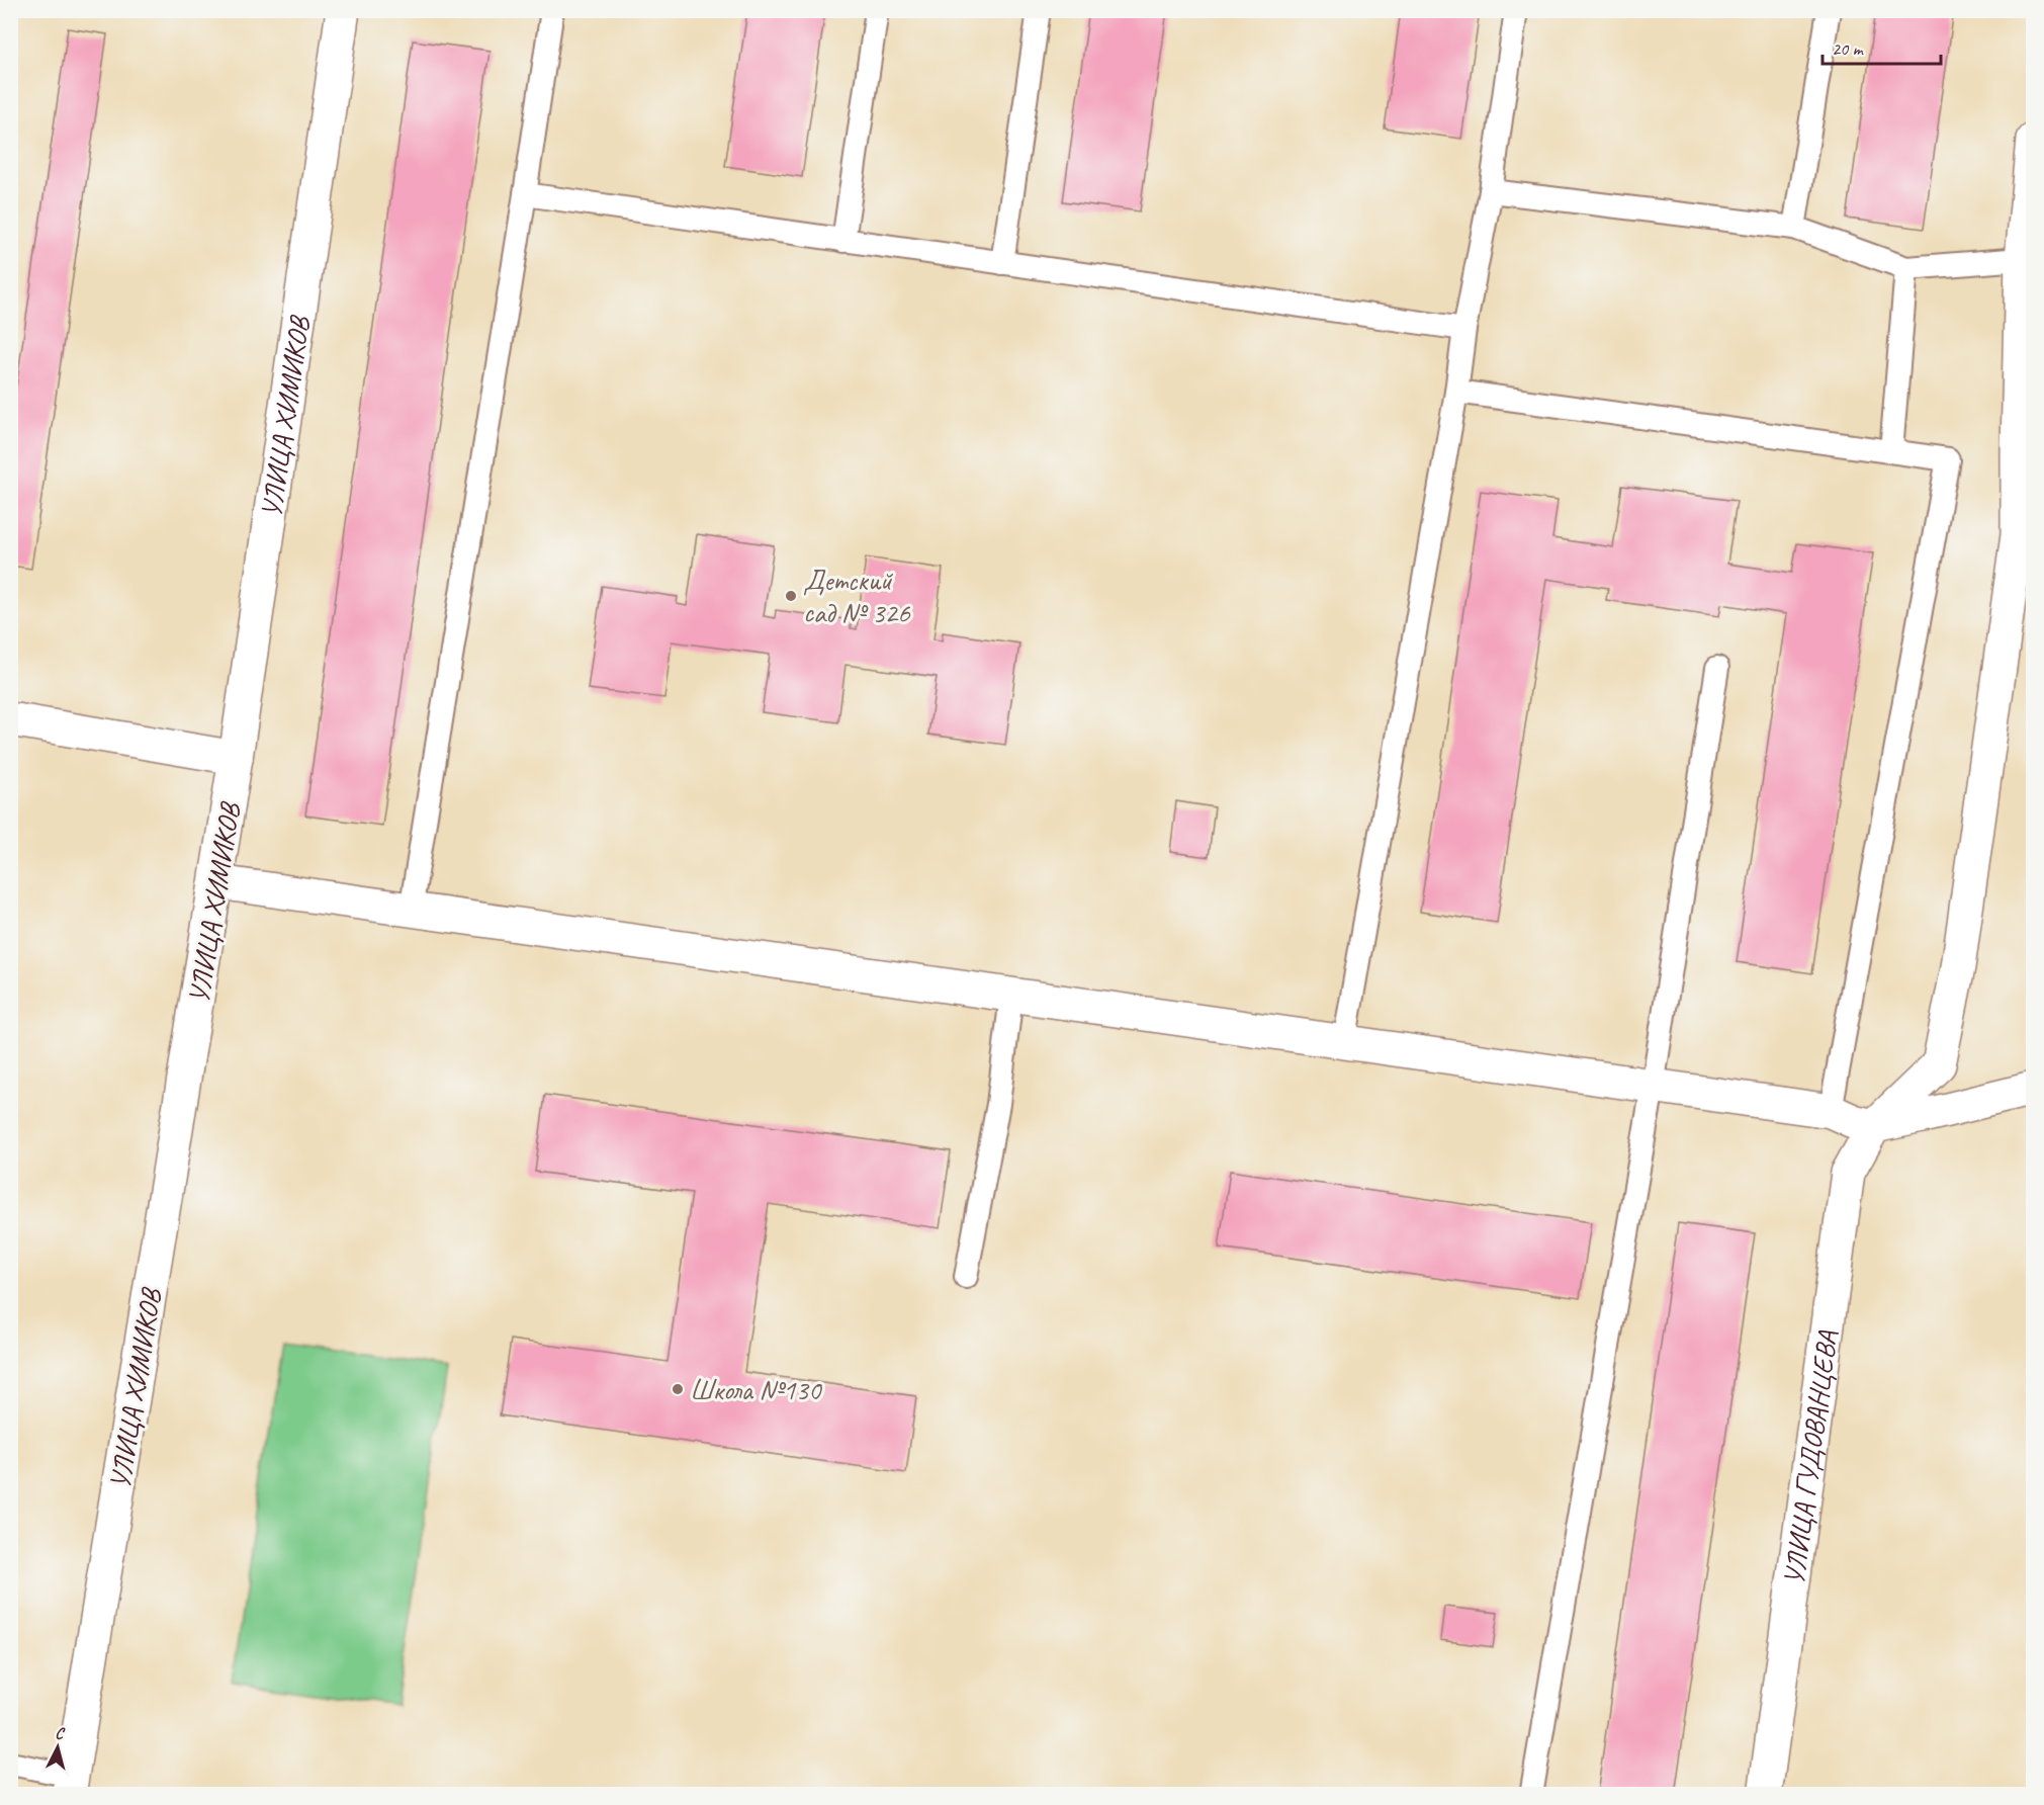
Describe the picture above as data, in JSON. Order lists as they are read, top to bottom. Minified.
{"streets":{"street":["УЛИЦА ХИМИКОВ","УЛИЦА ГУДОВАНЦЕВА"]},"places":["Детский сад № 326","Школа №130"],"scale_bar":"20 m","north":"top"}
